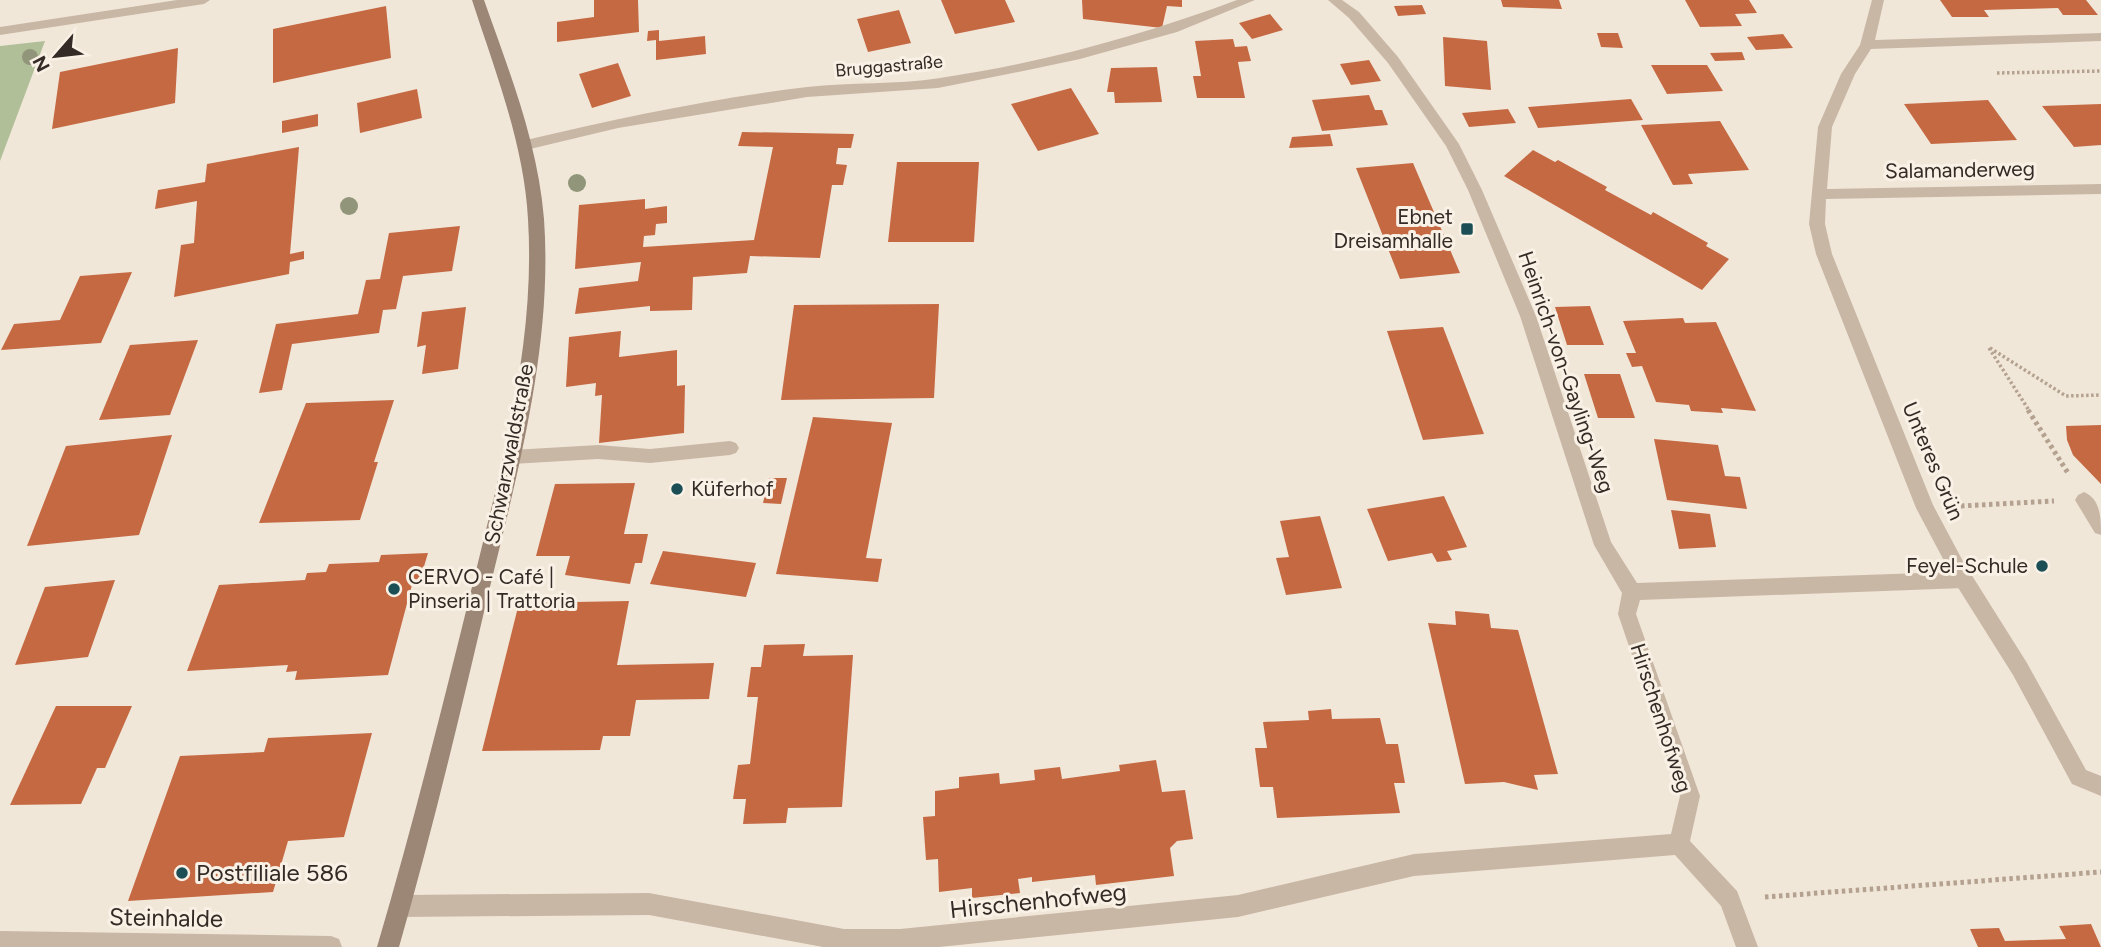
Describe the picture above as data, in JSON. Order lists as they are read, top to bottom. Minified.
{"streets":{"main road":["Schwarzwaldstraße"],"street":["Bruggastraße","Salamanderweg","Heinrich-von-Gayling-Weg","Unteres Grün","Hirschenhofweg","Steinhalde"]},"crossings":[["Bruggastraße","Schwarzwaldstraße"],["Salamanderweg","Unteres Grün"],["Heinrich-von-Gayling-Weg","Hirschenhofweg"],["Schwarzwaldstraße","Hirschenhofweg"]],"places":{"transit":["Ebnet Dreisamhalle"],"other":["Küferhof","Feyel-Schule","CERVO - Café | Pinseria | Trattoria","Postfiliale 586"]},"north":"bottom left"}
